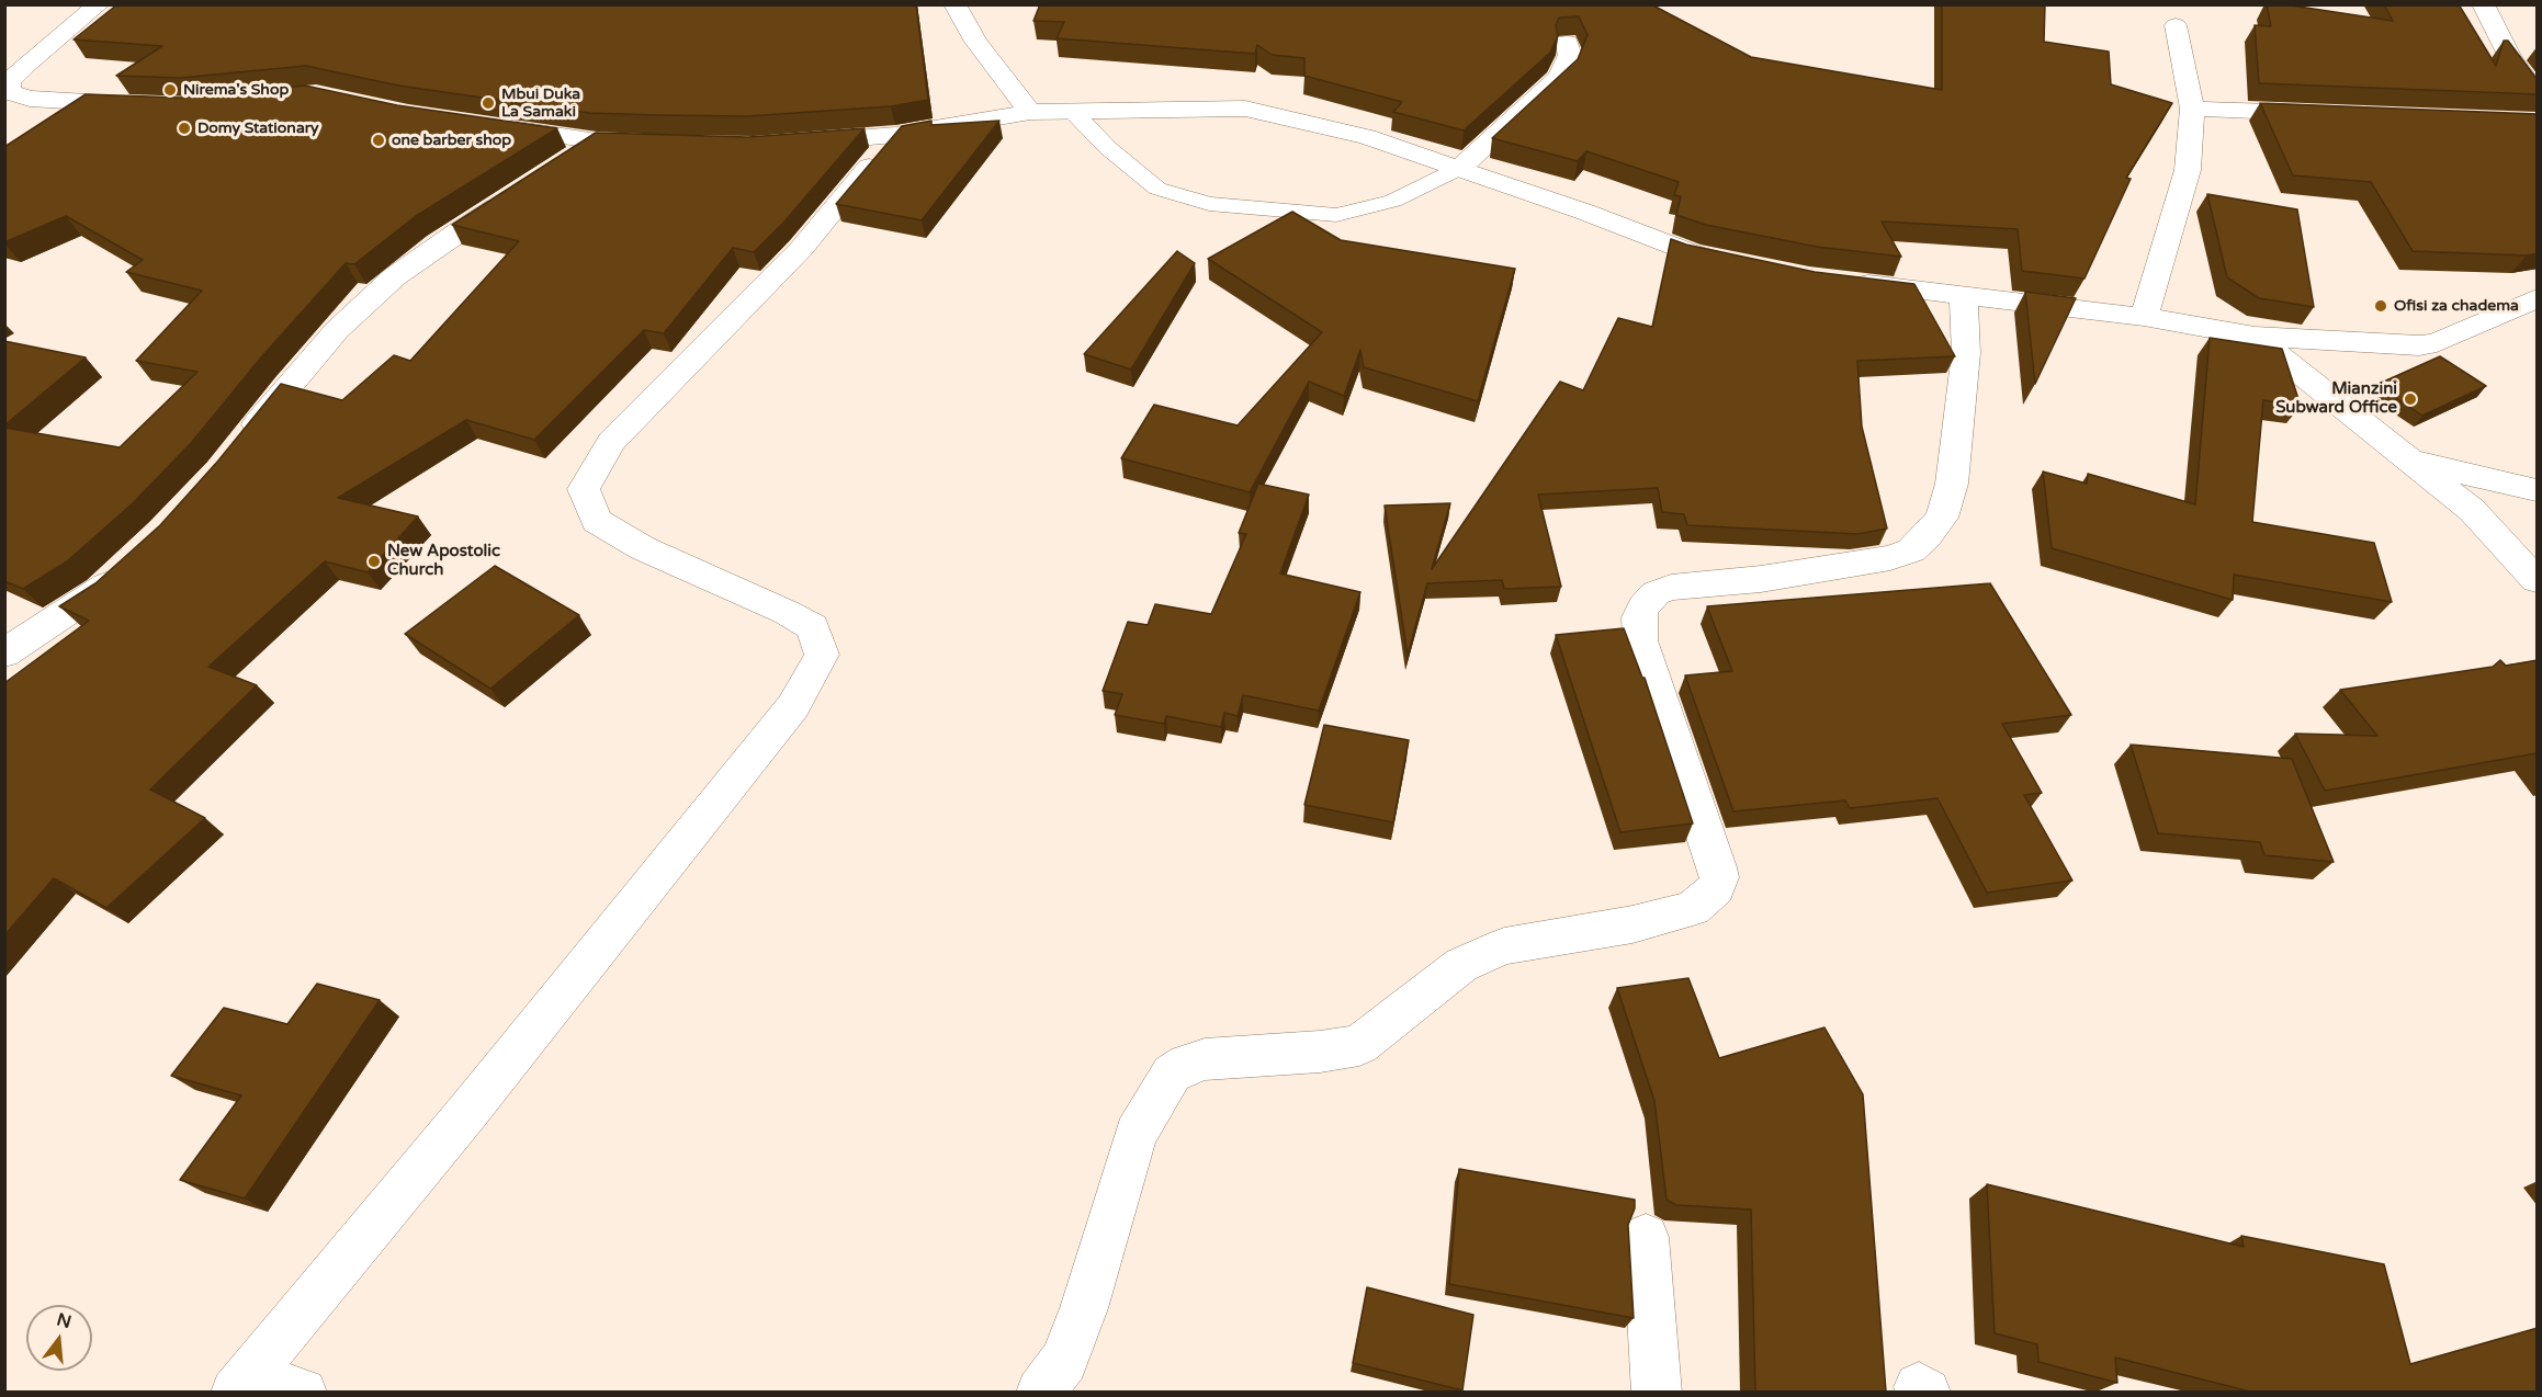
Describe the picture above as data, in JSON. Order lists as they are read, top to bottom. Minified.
{"places":["Nirema's Shop","Mbui Duka La Samaki","Domy Stationary","one barber shop","Ofisi za chadema","Mianzini Subward Office","New Apostolic Church"],"north":"top"}
